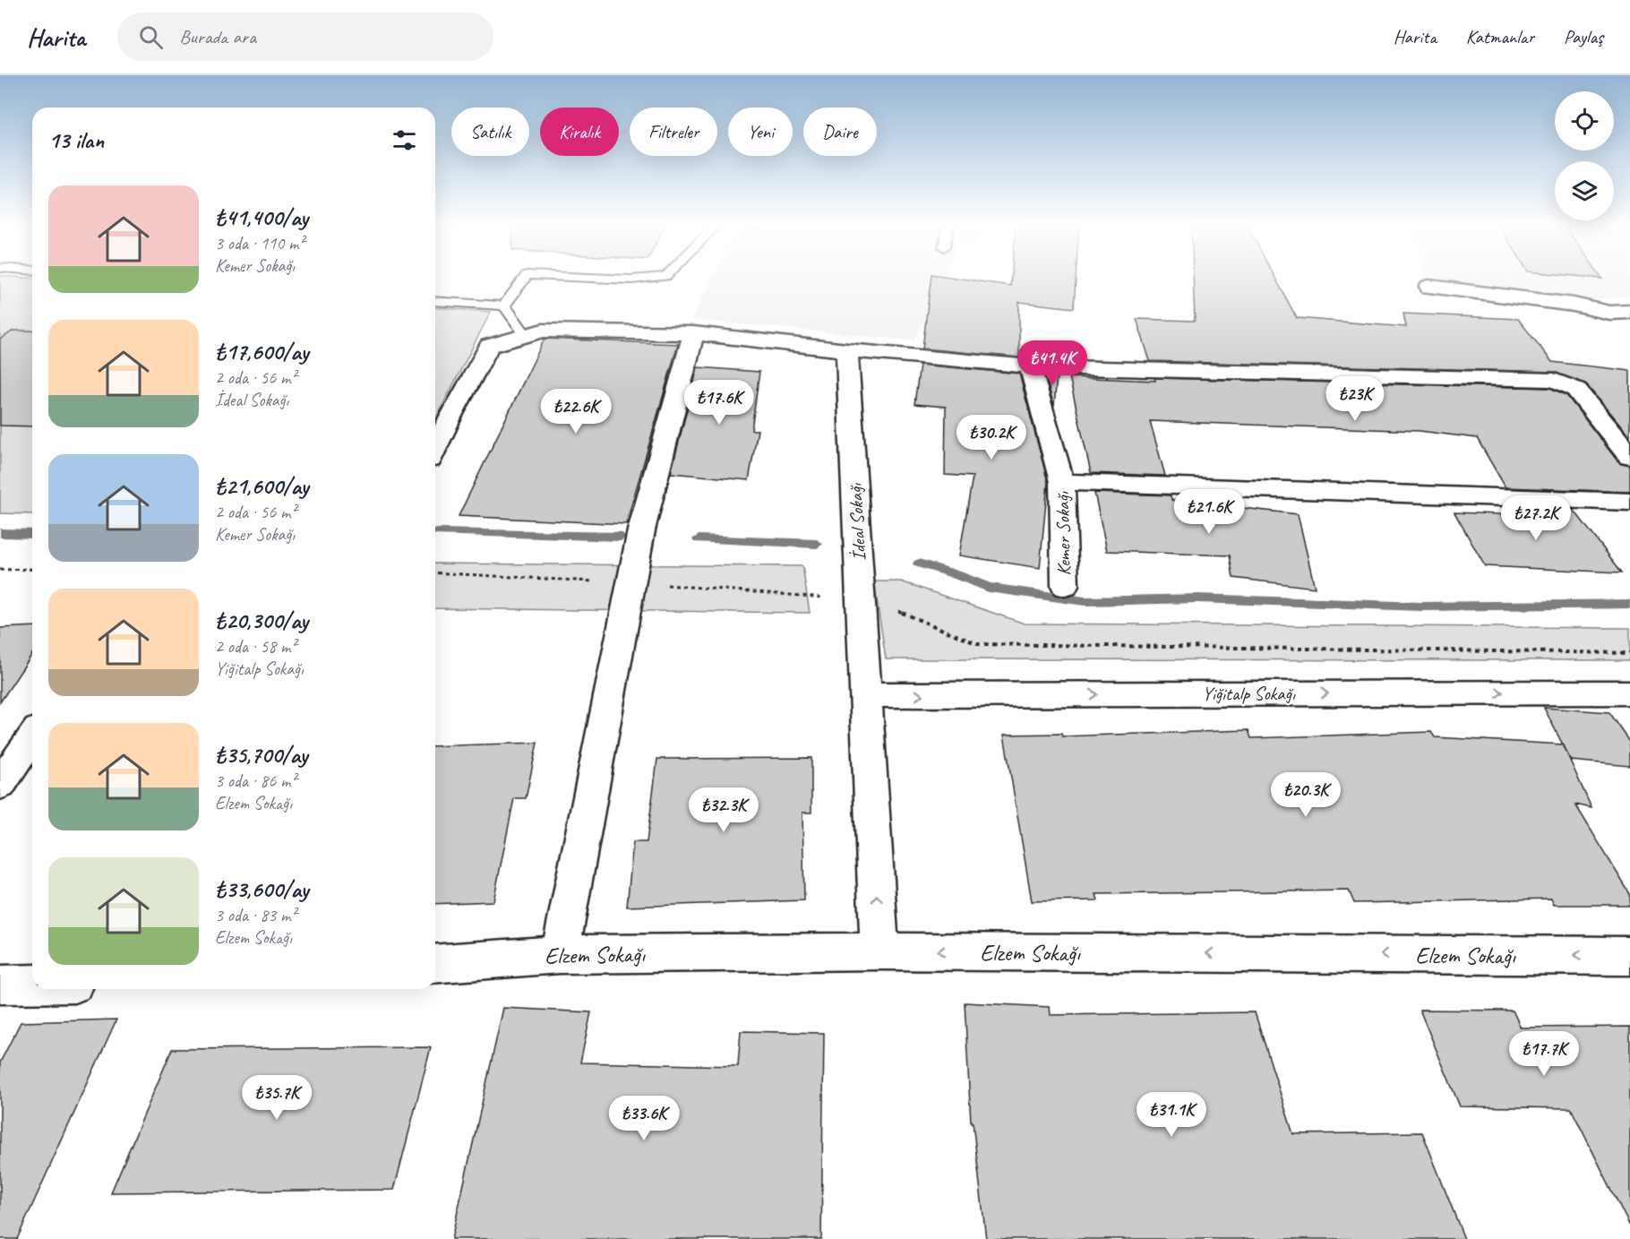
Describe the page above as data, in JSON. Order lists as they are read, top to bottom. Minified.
{"streets":{"street":["İdeal Sokağı","Kemer Sokağı","Yiğitalp Sokağı","Elzem Sokağı"]},"crossings":[["İdeal Sokağı","Yiğitalp Sokağı"],["İdeal Sokağı","Elzem Sokağı"]],"one_way":["İdeal Sokağı","Elzem Sokağı"],"page":{"header":"Harita","search":"Burada ara","nav":["Harita","Katmanlar","Paylaş"],"chip":["Satılık","Kiralık","Filtreler","Yeni","Daire"],"heading":"13 ilan","list":[{"name":"₺41,400/ay","note":"3 oda · 110 m² · Kemer Sokağı"},{"name":"₺17,600/ay","note":"2 oda · 56 m² · İdeal Sokağı"},{"name":"₺21,600/ay","note":"2 oda · 56 m² · Kemer Sokağı"},{"name":"₺20,300/ay","note":"2 oda · 58 m² · Yiğitalp Sokağı"},{"name":"₺35,700/ay","note":"3 oda · 86 m² · Elzem Sokağı"},{"name":"₺33,600/ay","note":"3 oda · 83 m² · Elzem Sokağı"}],"price":["₺41.4K","₺23K","₺17.6K","₺22.6K","₺30.2K","₺21.6K","₺27.2K","₺20.3K","₺32.3K","₺17.7K","₺35.7K","₺31.1K","₺33.6K"]}}
